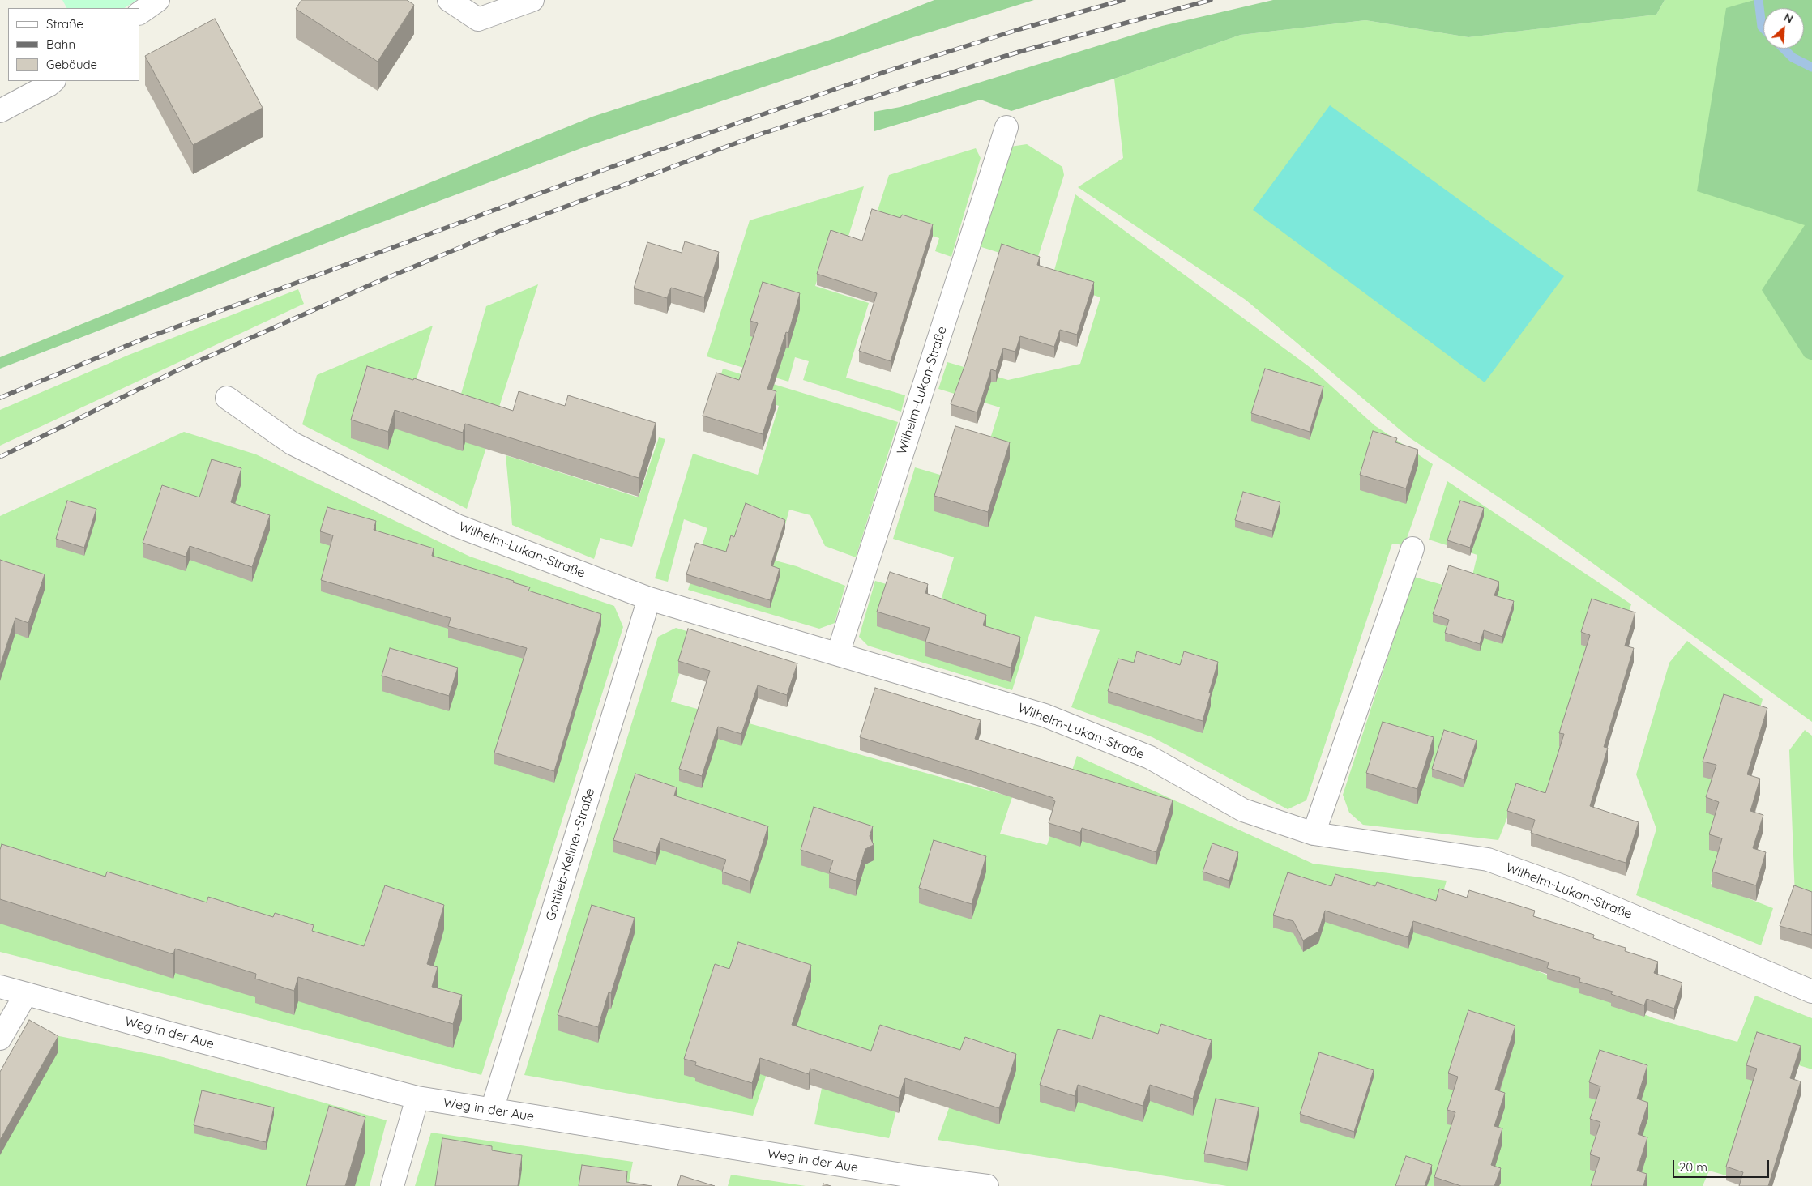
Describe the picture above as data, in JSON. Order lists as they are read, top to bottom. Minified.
{"streets":{"street":["Wilhelm-Lukan-Straße","Gottlieb-Kellner-Straße","Weg in der Aue"]},"crossings":[["Wilhelm-Lukan-Straße","Gottlieb-Kellner-Straße"],["Gottlieb-Kellner-Straße","Weg in der Aue"]],"legend":["Straße","Bahn","Gebäude"],"scale_bar":"20 m","north":"top right"}
